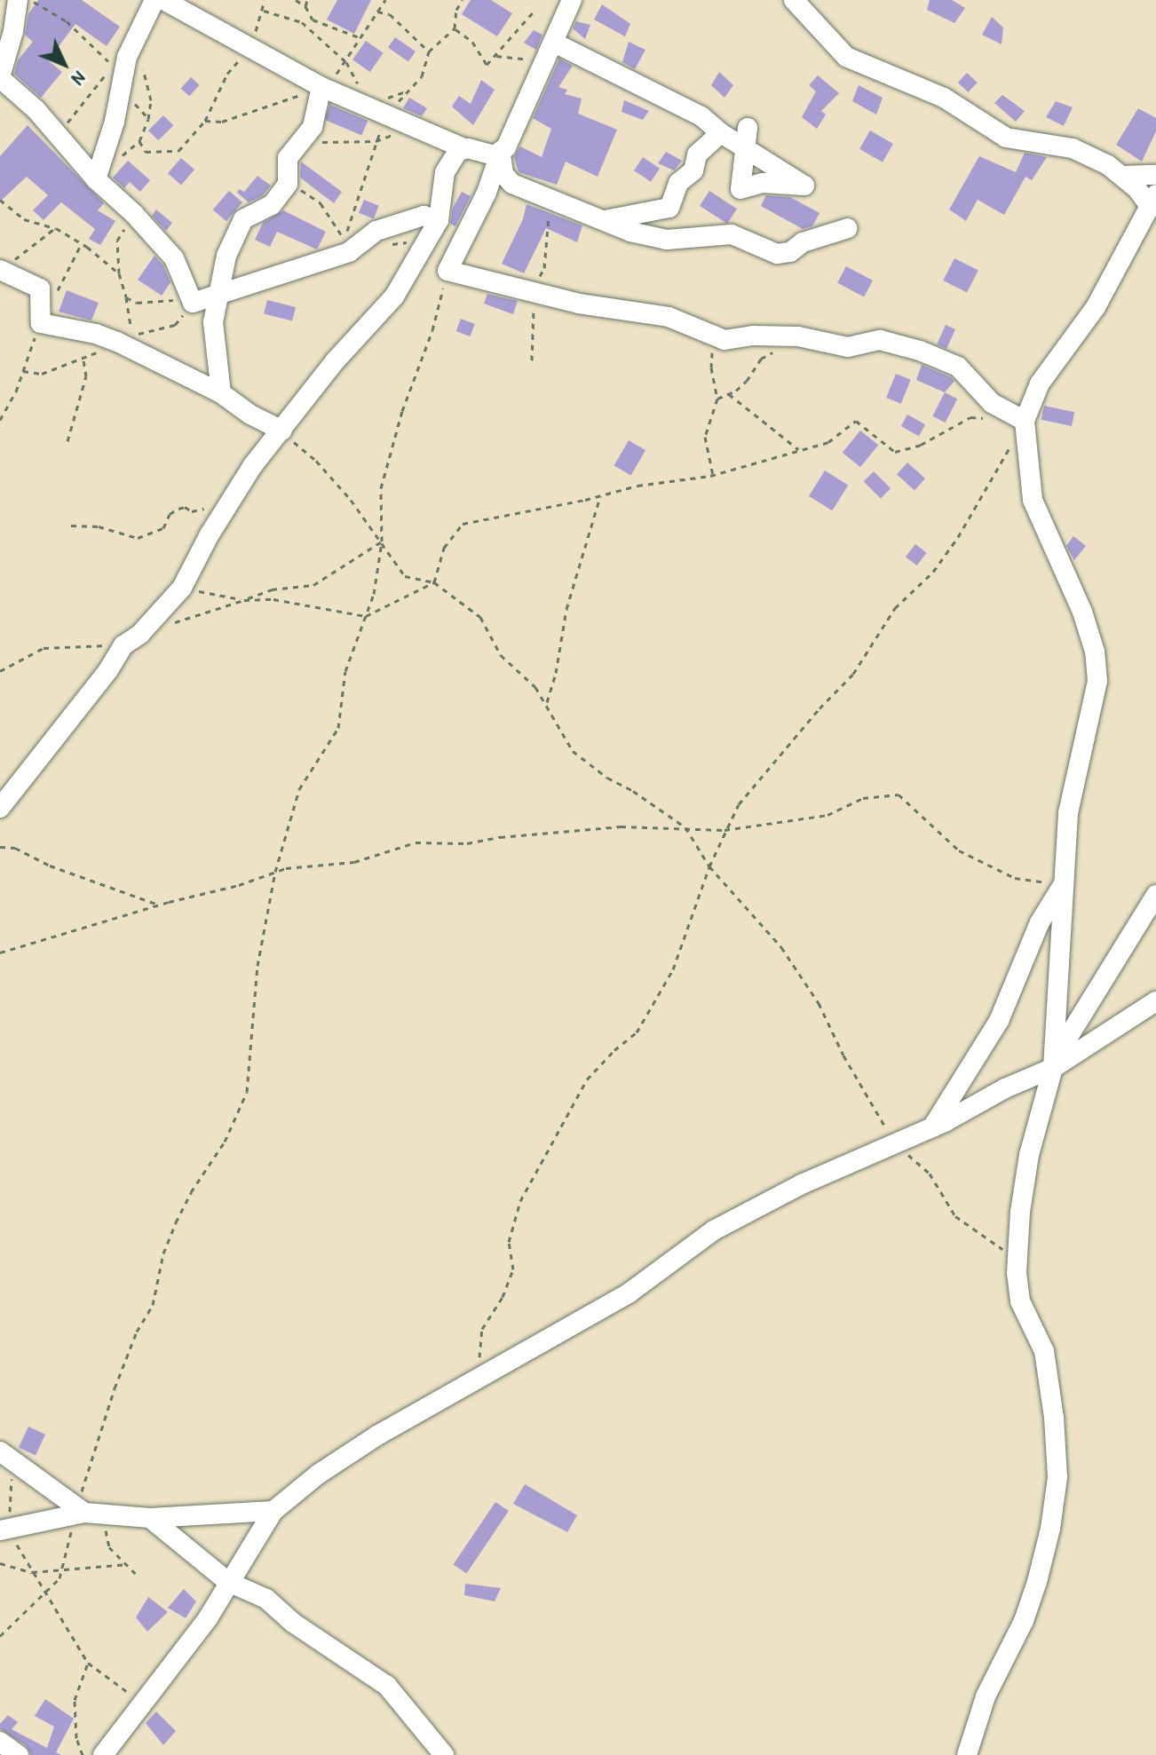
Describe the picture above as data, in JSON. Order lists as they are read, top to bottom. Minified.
{"north":"bottom right"}
